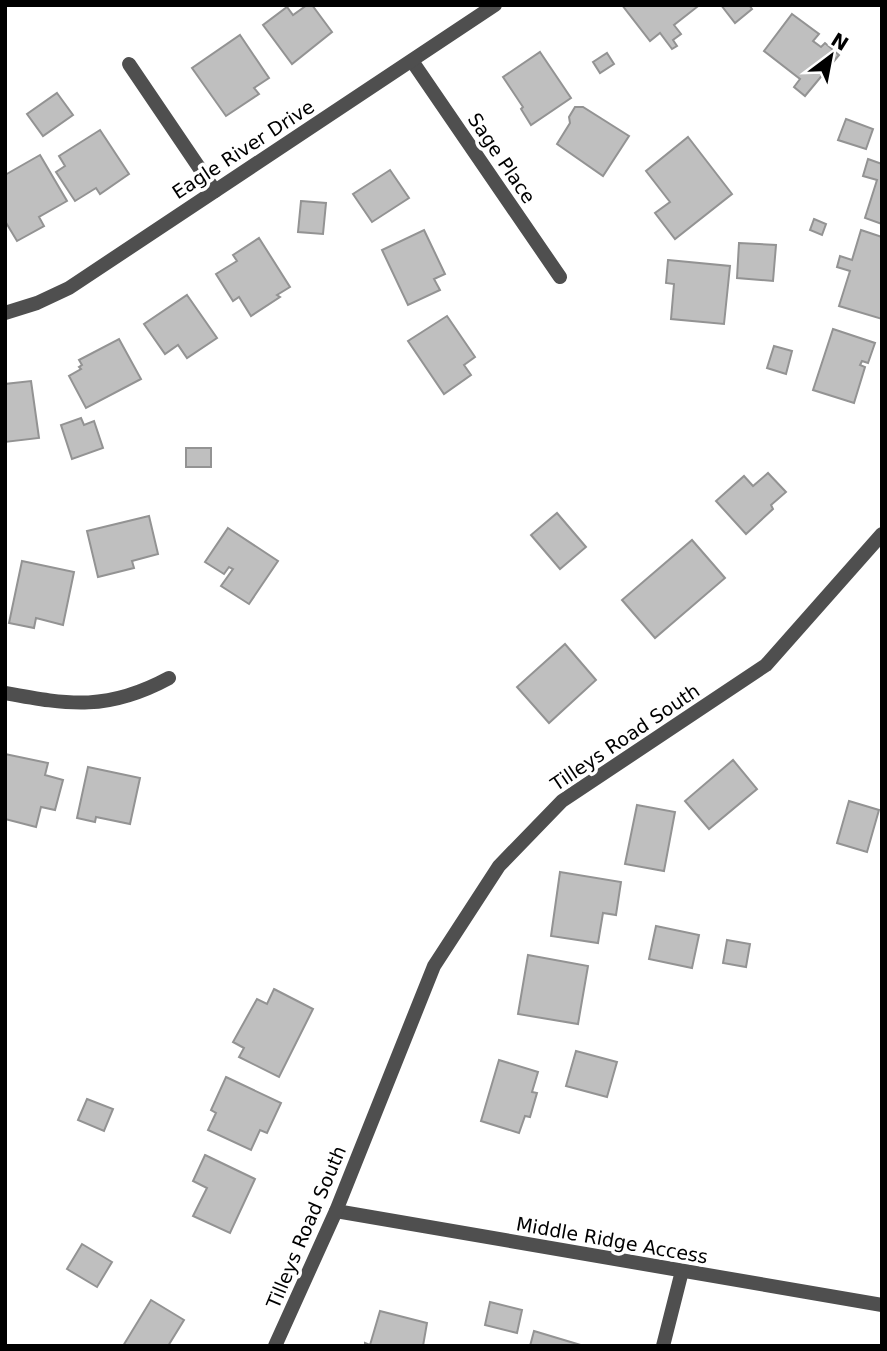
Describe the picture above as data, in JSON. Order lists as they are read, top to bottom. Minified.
{"streets":{"street":["Eagle River Drive","Sage Place","Tilleys Road South","Middle Ridge Access"]},"crossings":[["Eagle River Drive","Sage Place"],["Tilleys Road South","Middle Ridge Access"]],"north":"top right"}
